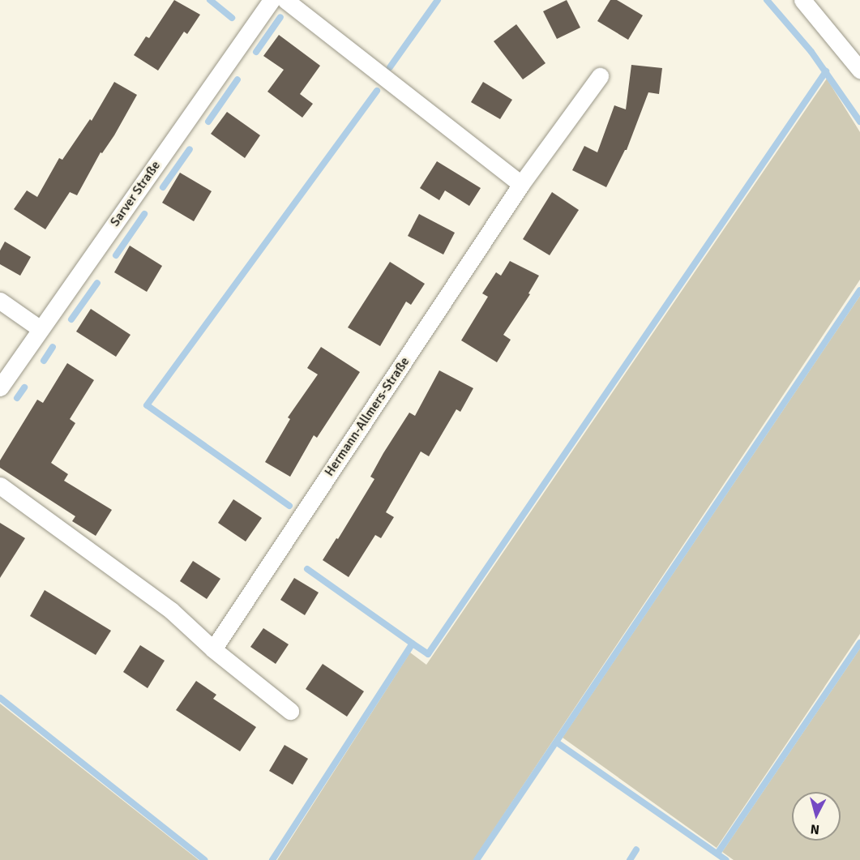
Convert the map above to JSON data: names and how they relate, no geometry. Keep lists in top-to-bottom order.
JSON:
{
  "streets": {
    "street": ["Sarver Straße", "Hermann-Allmers-Straße"]
  },
  "north": "bottom"
}
